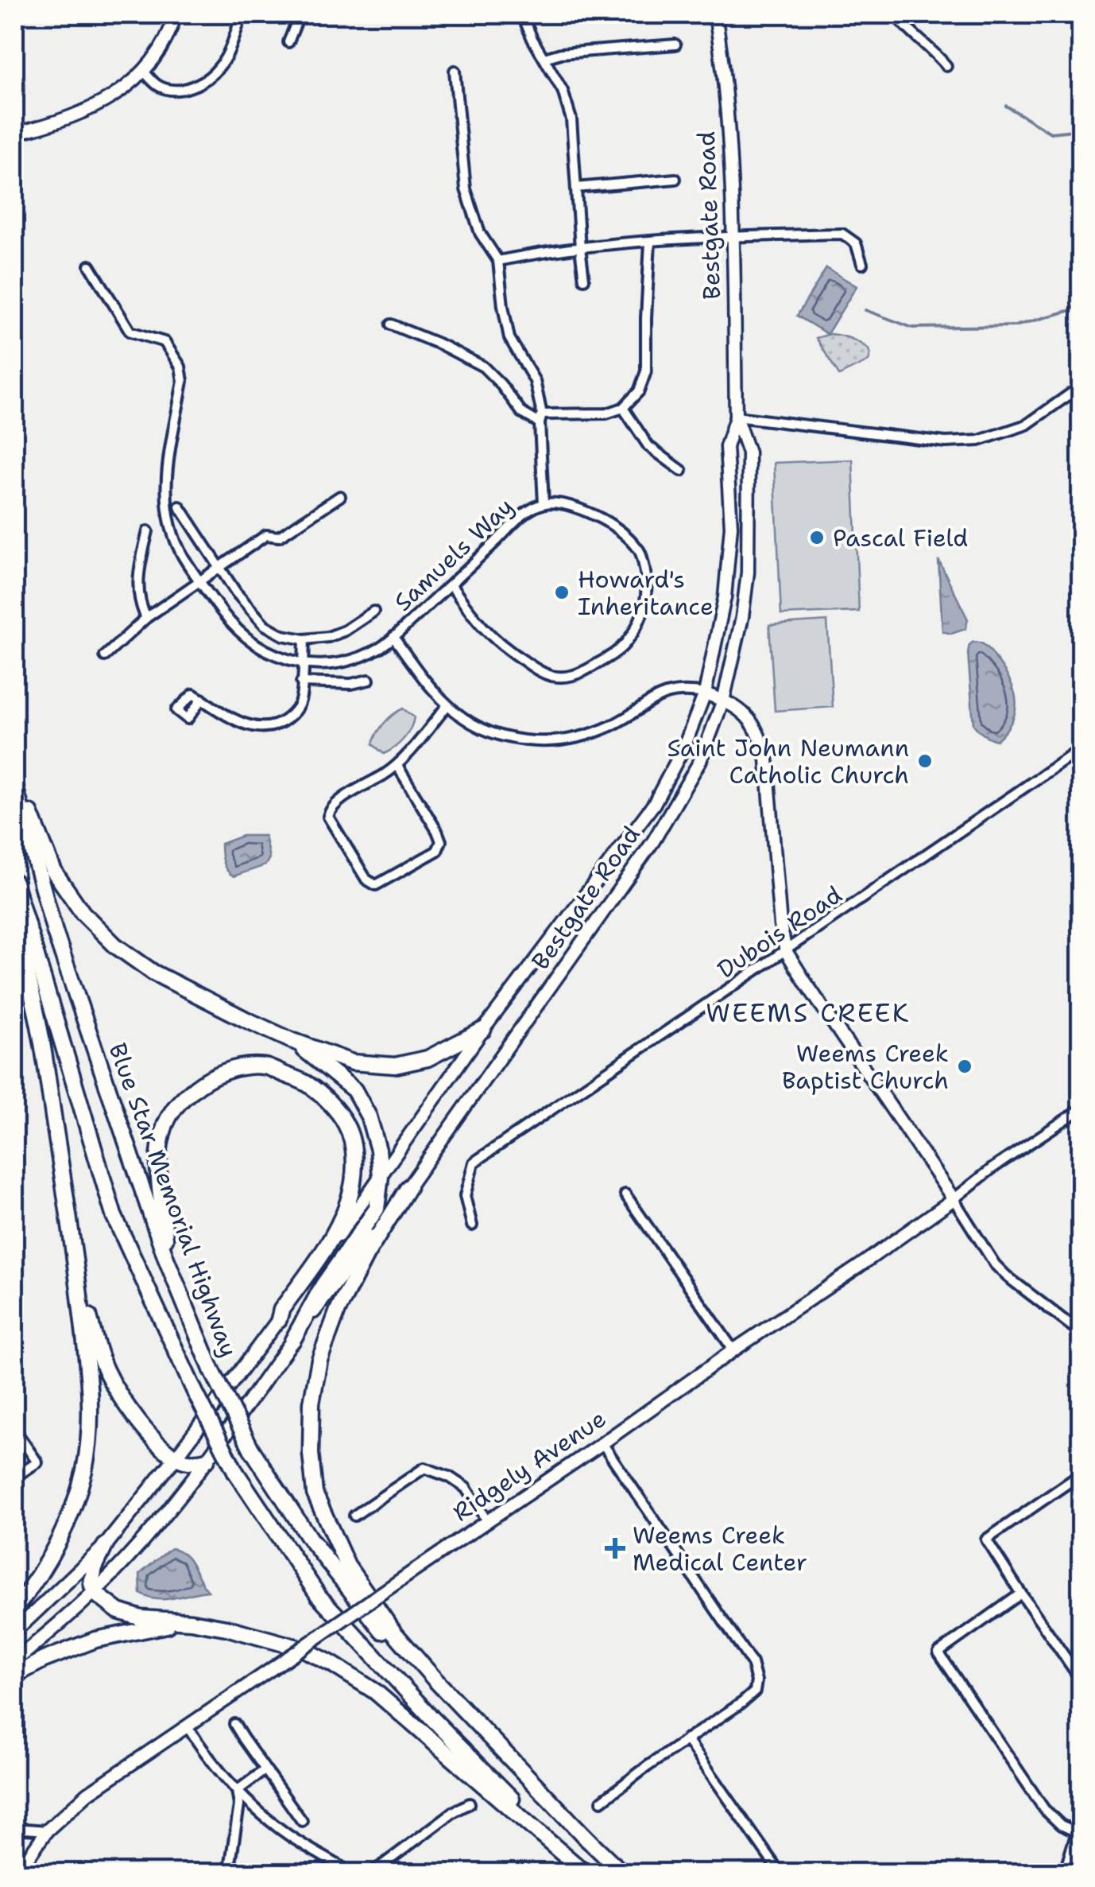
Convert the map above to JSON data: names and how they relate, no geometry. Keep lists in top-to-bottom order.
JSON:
{
  "streets": {
    "highway": ["Blue Star Memorial Highway"],
    "main road": ["Bestgate Road", "Ridgely Avenue"],
    "street": ["Samuels Way", "Dubois Road"]
  },
  "districts": ["WEEMS CREEK"],
  "places": {
    "other": [
      "Pascal Field",
      "Howard's Inheritance",
      "Saint John Neumann Catholic Church",
      "Weems Creek Baptist Church"
    ],
    "health": ["Weems Creek Medical Center"]
  }
}
